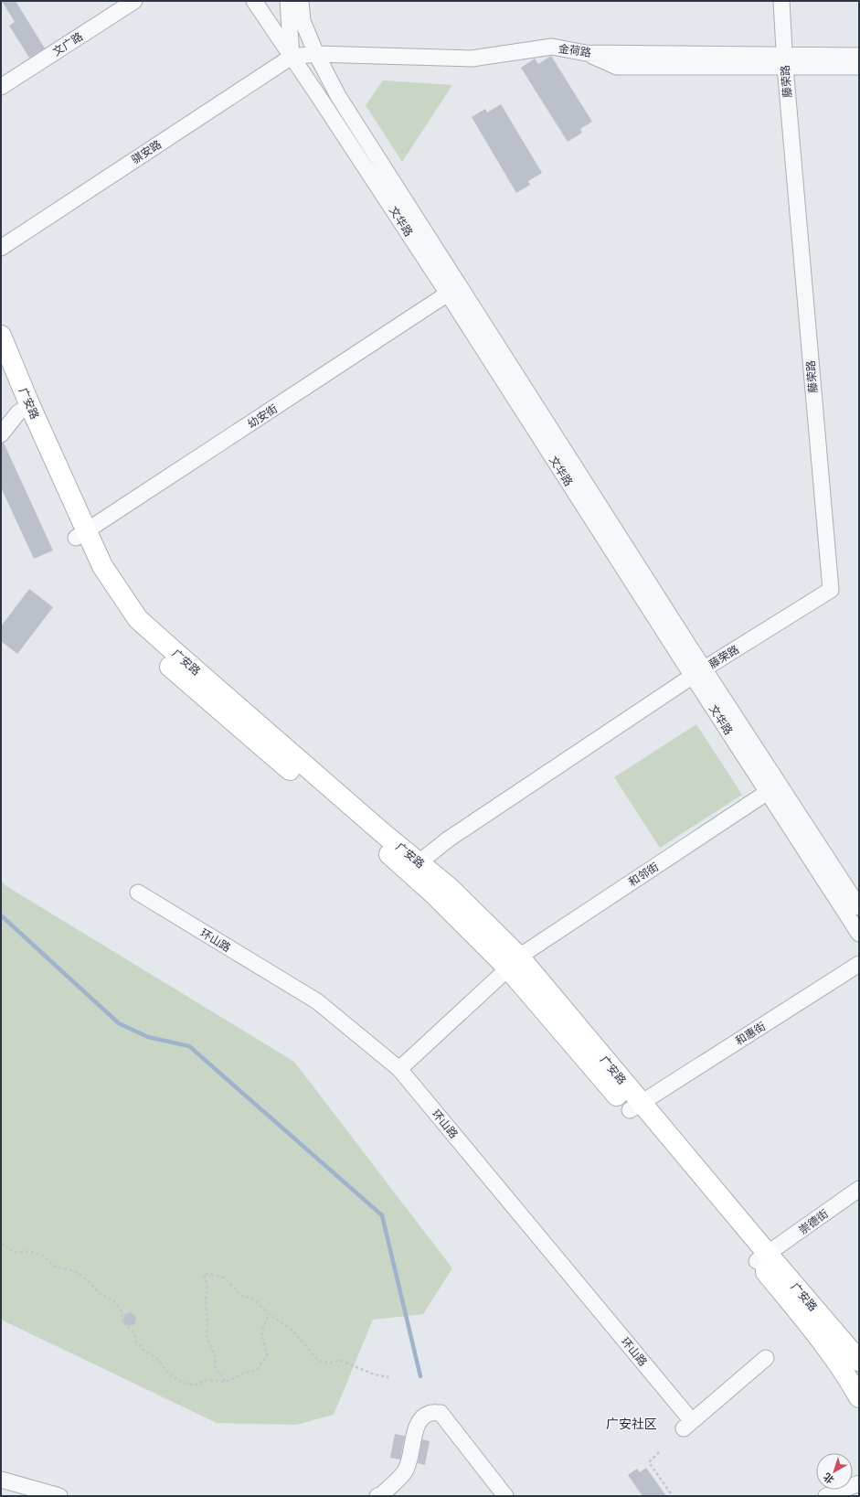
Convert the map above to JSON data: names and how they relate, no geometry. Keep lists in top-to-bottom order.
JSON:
{
  "streets": {
    "street": [
      "文广路",
      "金荷路",
      "藤荣路",
      "骐安路",
      "文华路",
      "广安路",
      "幼安街",
      "和邻街",
      "环山路",
      "和惠街",
      "崇德街"
    ]
  },
  "crossings": [
    ["金荷路", "藤荣路"],
    ["金荷路", "骐安路"],
    ["金荷路", "文华路"],
    ["藤荣路", "文华路"],
    ["骐安路", "文华路"],
    ["文华路", "幼安街"],
    ["文华路", "和邻街"],
    ["广安路", "幼安街"],
    ["广安路", "和邻街"],
    ["广安路", "和惠街"],
    ["广安路", "崇德街"],
    ["和邻街", "环山路"]
  ],
  "districts": ["广安社区"],
  "north": "bottom left"
}
